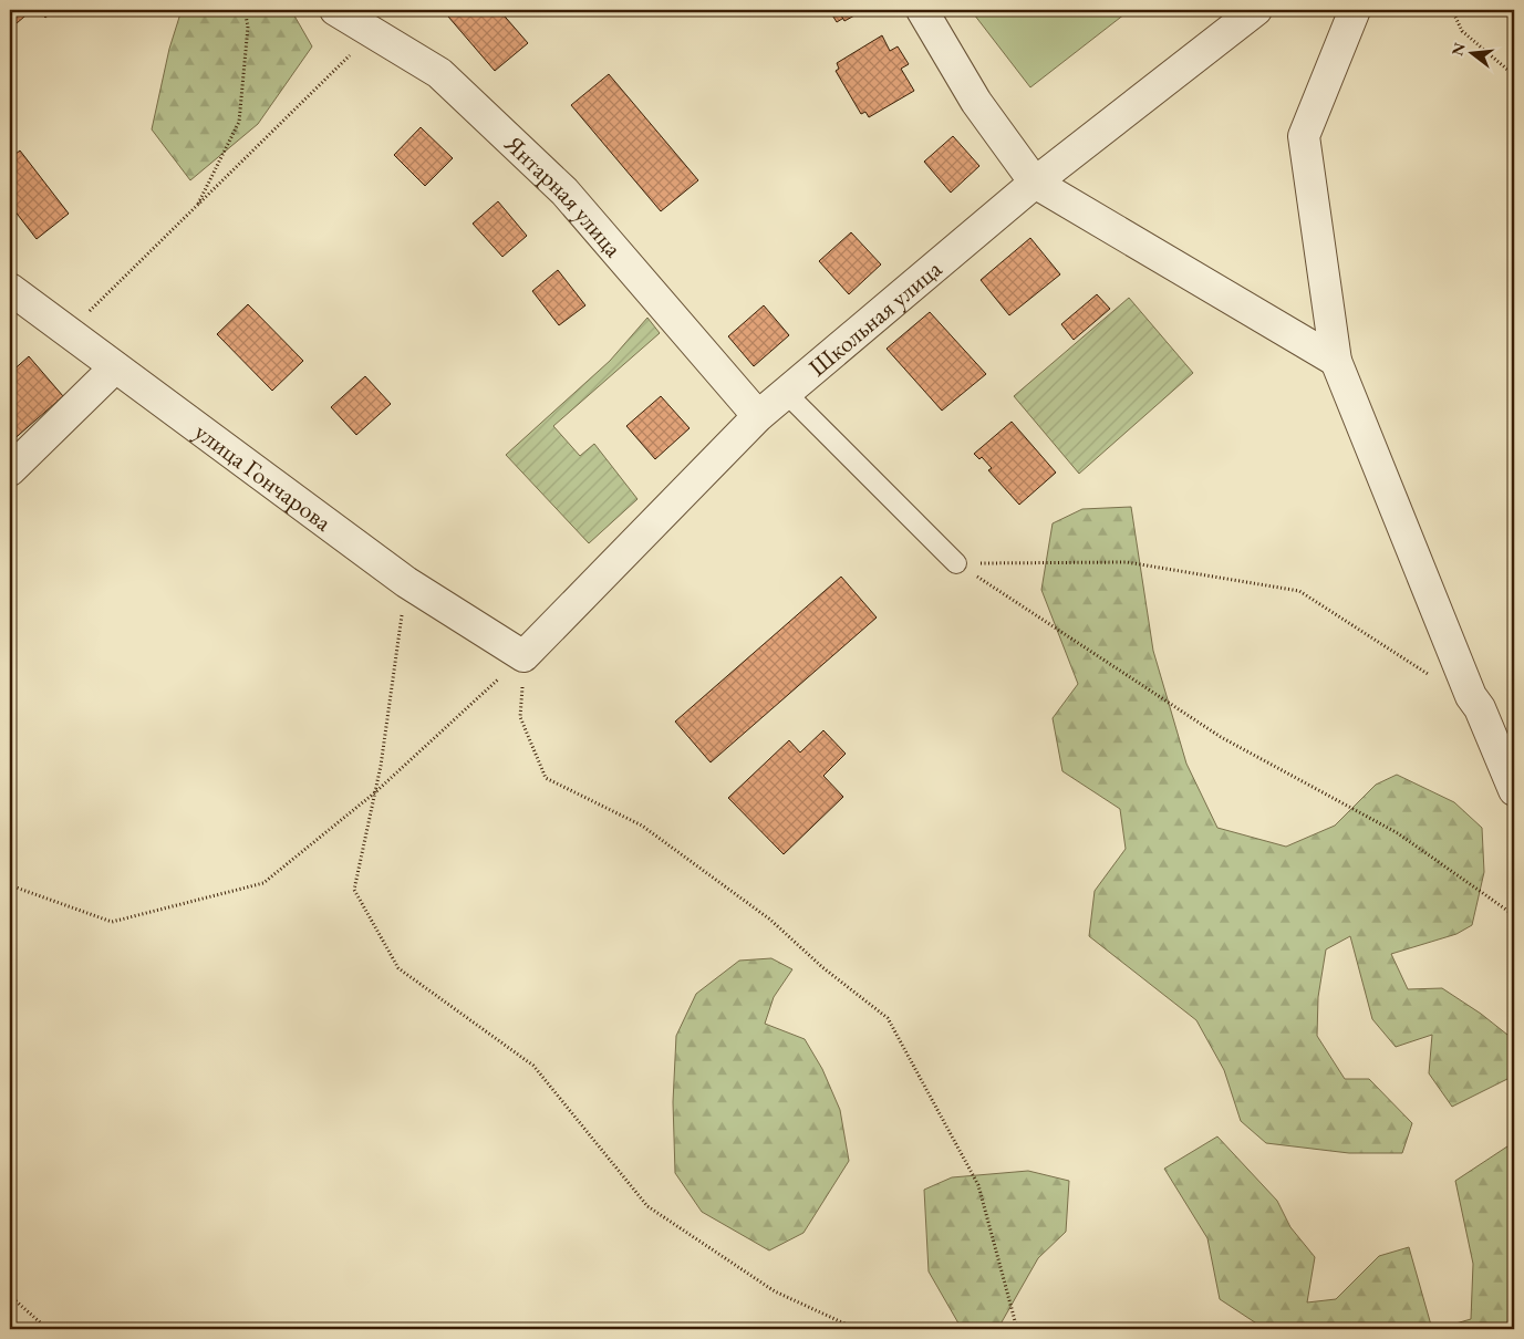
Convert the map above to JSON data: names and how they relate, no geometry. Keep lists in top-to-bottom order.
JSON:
{
  "streets": {
    "street": ["Янтарная улица", "Школьная улица", "улица Гончарова"]
  },
  "crossings": [
    ["Янтарная улица", "Школьная улица"],
    ["Школьная улица", "улица Гончарова"]
  ],
  "north": "left"
}
